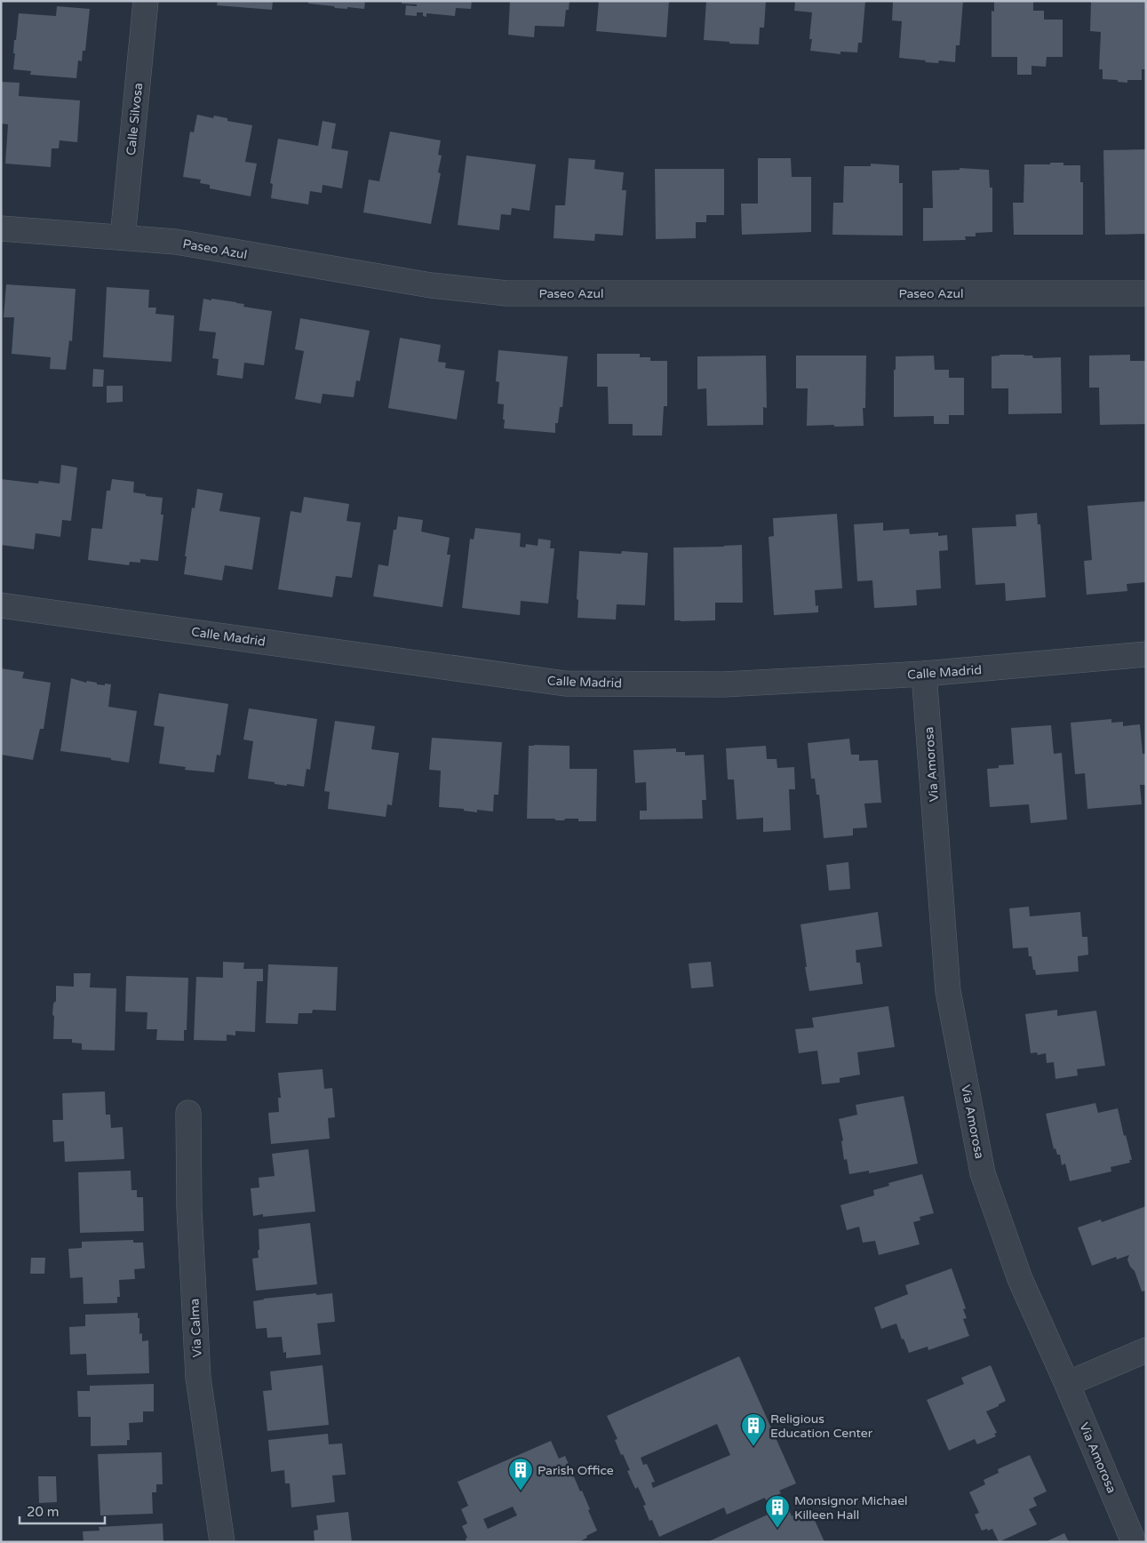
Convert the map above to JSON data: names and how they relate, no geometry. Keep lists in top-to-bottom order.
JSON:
{
  "streets": {
    "street": [
      "Calle Silvosa",
      "Paseo Azul",
      "Calle Madrid",
      "Via Amorosa",
      "Via Calma"
    ]
  },
  "crossings": [
    ["Calle Silvosa", "Paseo Azul"],
    ["Calle Madrid", "Via Amorosa"]
  ],
  "places": {
    "building": ["Religious Education Center", "Parish Office", "Monsignor Michael Killeen Hall"]
  },
  "scale_bar": "20 m"
}
